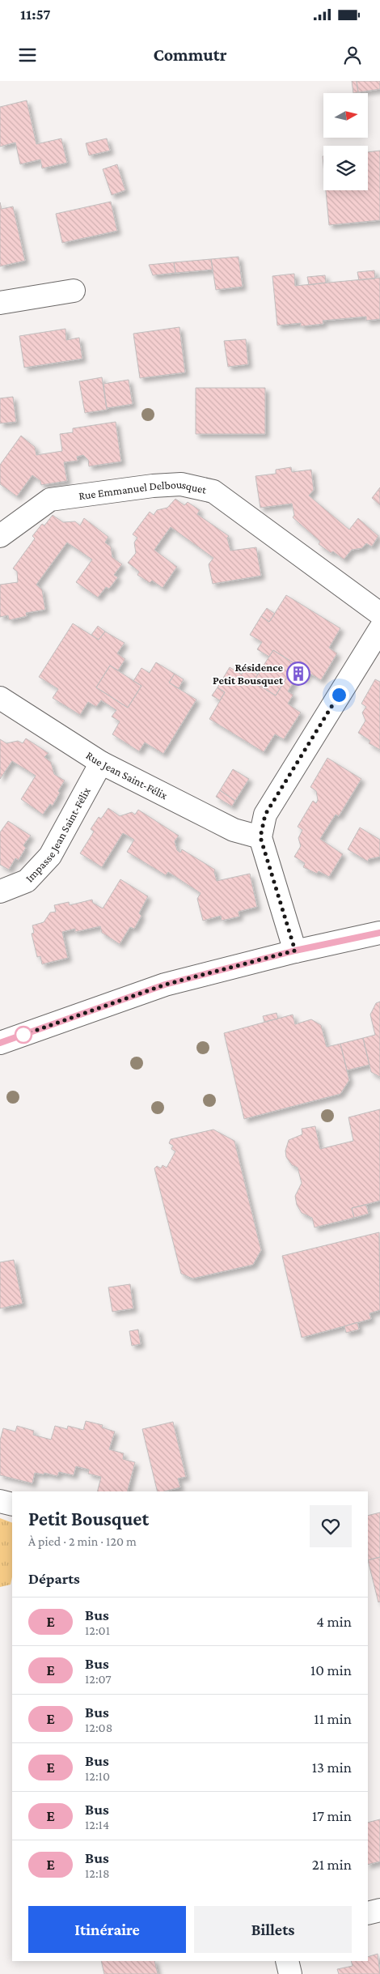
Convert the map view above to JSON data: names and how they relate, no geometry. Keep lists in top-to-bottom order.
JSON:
{
  "streets": {
    "street": ["Rue Emmanuel Delbousquet", "Rue Jean Saint-Félix", "Impasse Jean Saint-Félix"]
  },
  "crossings": [
    ["Rue Jean Saint-Félix", "Impasse Jean Saint-Félix"]
  ],
  "places": {
    "building": ["Résidence Petit Bousquet"]
  },
  "lines": ["bus line E"],
  "north": "right",
  "page": {
    "status": "11:57",
    "header": "Commutr",
    "heading": [
      ["Petit Bousquet", "À pied · 2 min · 120 m"],
      "Départs"
    ],
    "list": [
      {
        "mark": "E",
        "name": "Bus",
        "note": "12:01",
        "value": "4 min"
      },
      {
        "mark": "E",
        "name": "Bus",
        "note": "12:07",
        "value": "10 min"
      },
      {
        "mark": "E",
        "name": "Bus",
        "note": "12:08",
        "value": "11 min"
      },
      {
        "mark": "E",
        "name": "Bus",
        "note": "12:10",
        "value": "13 min"
      },
      {
        "mark": "E",
        "name": "Bus",
        "note": "12:14",
        "value": "17 min"
      },
      {
        "mark": "E",
        "name": "Bus",
        "note": "12:18",
        "value": "21 min"
      }
    ],
    "buttons": ["Itinéraire", "Billets"]
  }
}
